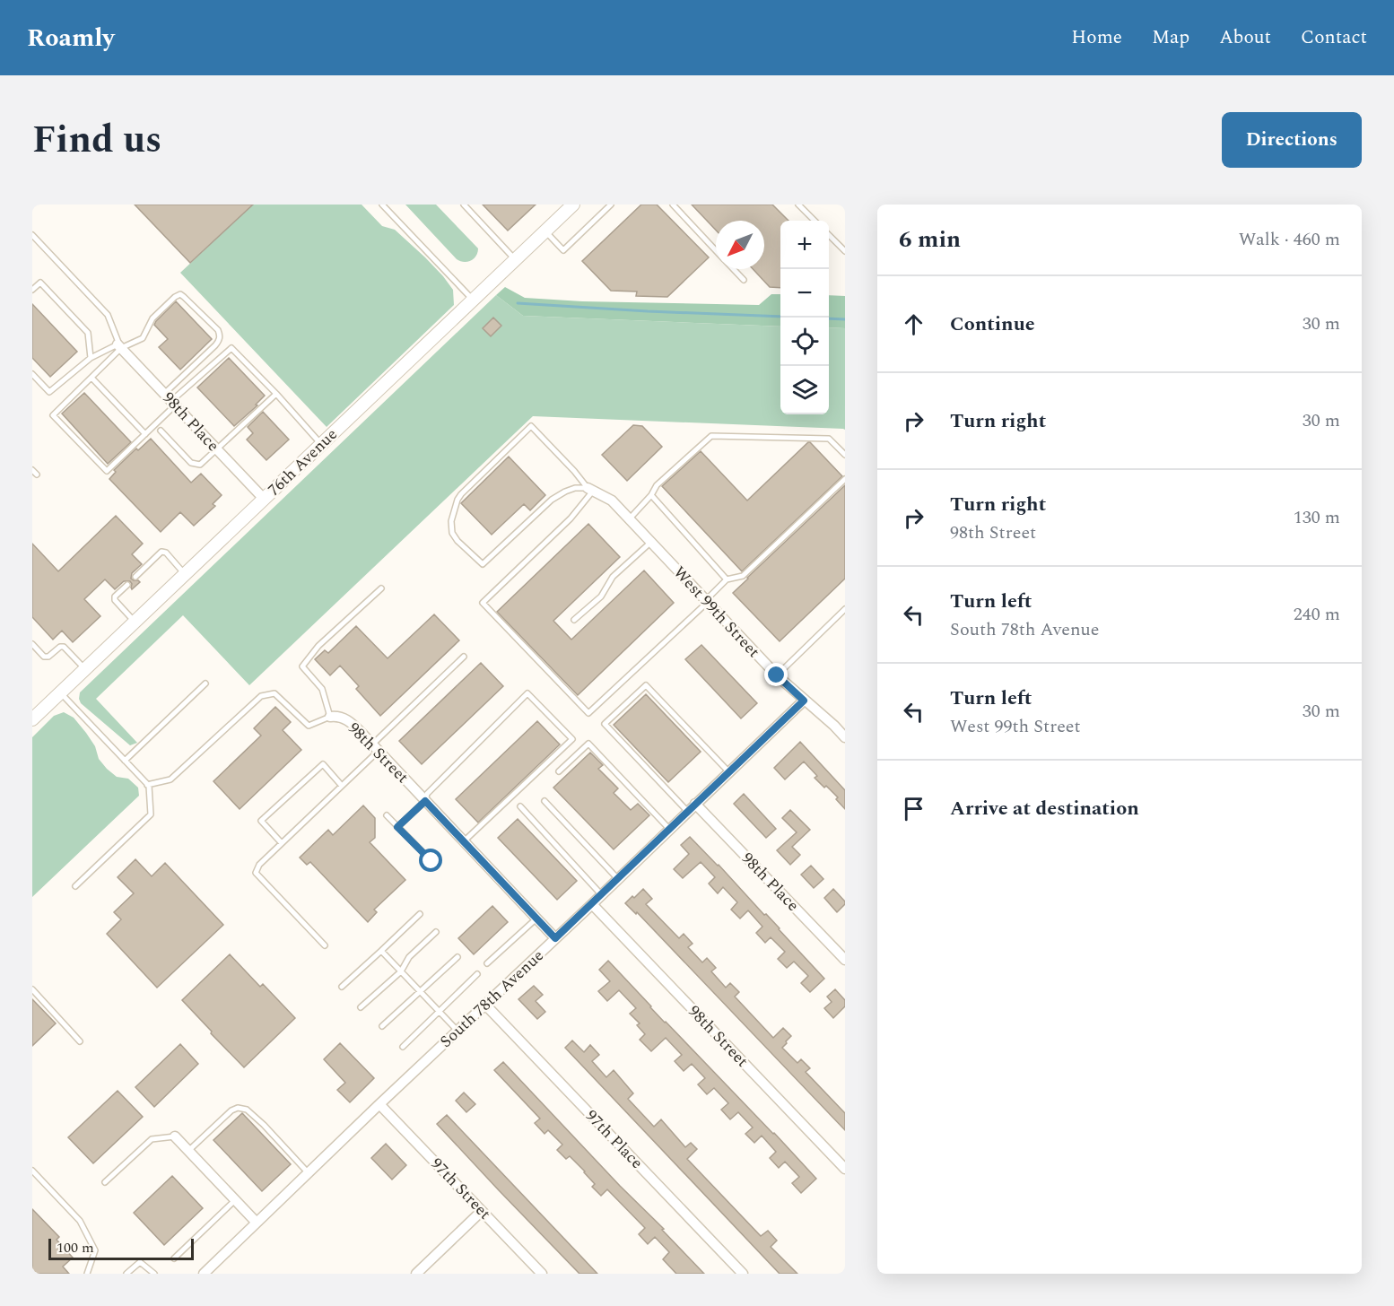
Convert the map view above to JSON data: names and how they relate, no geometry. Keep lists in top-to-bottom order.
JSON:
{
  "streets": {
    "street": [
      "98th Place",
      "76th Avenue",
      "West 99th Street",
      "98th Street",
      "South 78th Avenue",
      "97th Place",
      "97th Street"
    ]
  },
  "crossings": [
    ["98th Place", "76th Avenue"],
    ["98th Place", "South 78th Avenue"],
    ["West 99th Street", "South 78th Avenue"],
    ["98th Street", "South 78th Avenue"],
    ["South 78th Avenue", "97th Place"],
    ["South 78th Avenue", "97th Street"]
  ],
  "scale_bar": "100 m",
  "north": "bottom left",
  "page": {
    "header": "Roamly",
    "nav": [
      "Home",
      "Map",
      "About",
      "Contact"
    ],
    "title": "Find us",
    "buttons": "Directions",
    "heading": ["6 min", "Walk · 460 m"],
    "map_buttons": ["+", "−"],
    "list": [
      ["Continue", "30 m"],
      ["Turn right", "30 m"],
      ["Turn right", "98th Street", "130 m"],
      ["Turn left", "South 78th Avenue", "240 m"],
      ["Turn left", "West 99th Street", "30 m"],
      "Arrive at destination"
    ],
    "scale": "100 m"
  }
}
